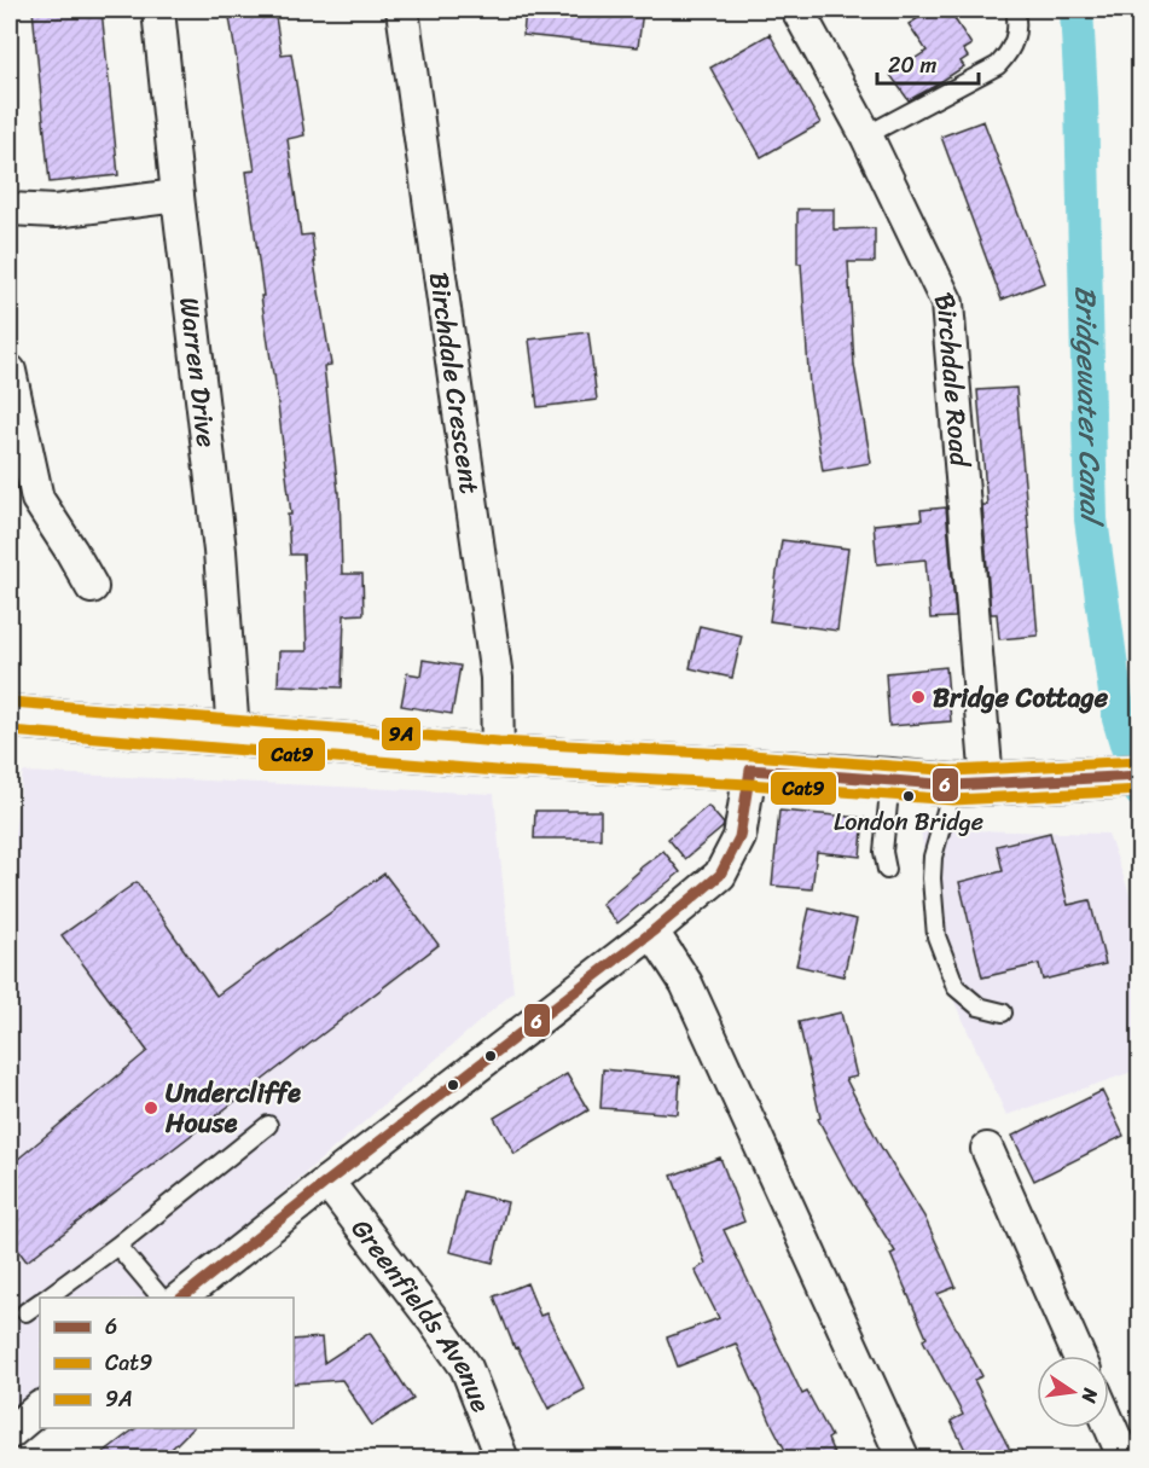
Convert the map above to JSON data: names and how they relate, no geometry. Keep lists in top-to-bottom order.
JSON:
{
  "streets": {
    "street": [
      "Warren Drive",
      "Birchdale Road",
      "Birchdale Crescent",
      "Greenfields Avenue"
    ]
  },
  "water": ["Bridgewater Canal"],
  "places": ["Bridge Cottage", "London Bridge", "Undercliffe House"],
  "lines": ["transit line 9A", "transit line Cat9", "transit line 6"],
  "legend": ["6", "Cat9", "9A"],
  "scale_bar": "20 m",
  "north": "right"
}
